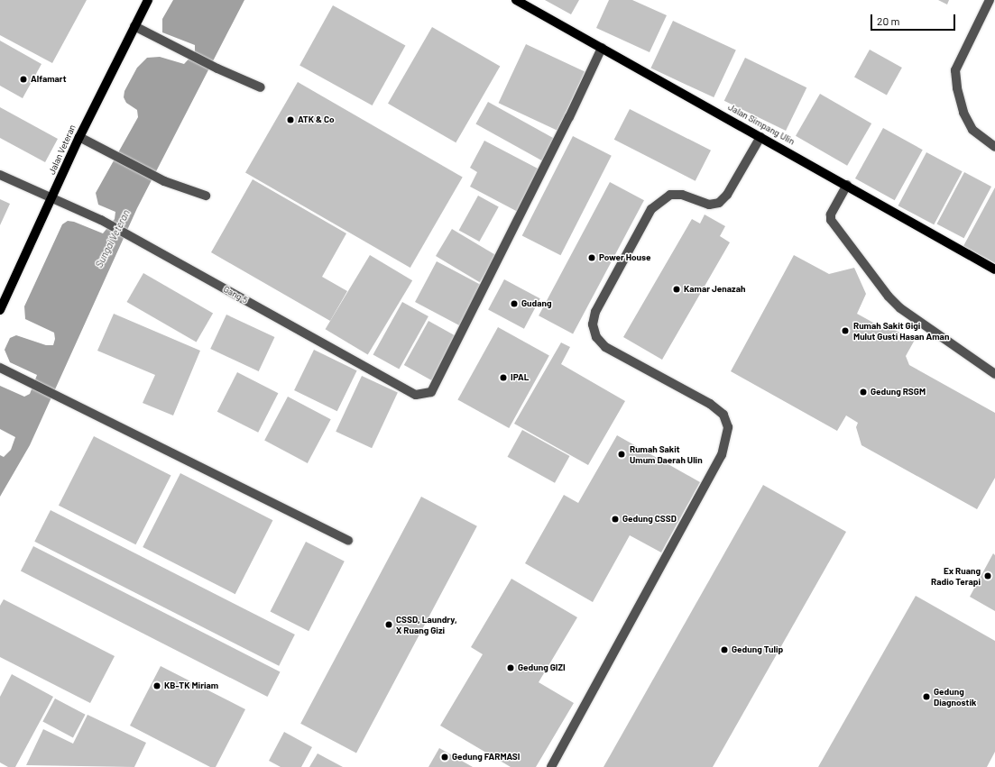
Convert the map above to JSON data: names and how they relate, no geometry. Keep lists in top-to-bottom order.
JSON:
{
  "streets": {
    "main road": ["Jalan Simpang Ulin", "Jalan Veteran"],
    "street": ["Gang 5"]
  },
  "crossings": [
    ["Jalan Simpang Ulin", "Gang 5"],
    ["Jalan Veteran", "Gang 5"]
  ],
  "water": ["Sungai Veteran"],
  "places": [
    "Alfamart",
    "ATK & Co",
    "Power House",
    "Kamar Jenazah",
    "Gudang",
    "Rumah Sakit Gigi Mulut Gusti Hasan Aman",
    "IPAL",
    "Gedung RSGM",
    "Rumah Sakit Umum Daerah Ulin",
    "Gedung CSSD",
    "Ex Ruang Radio Terapi",
    "CSSD, Laundry, X Ruang Gizi",
    "Gedung Tulip",
    "Gedung GIZI",
    "KB-TK Miriam",
    "Gedung Diagnostik",
    "Gedung FARMASI"
  ],
  "scale_bar": "20 m"
}
